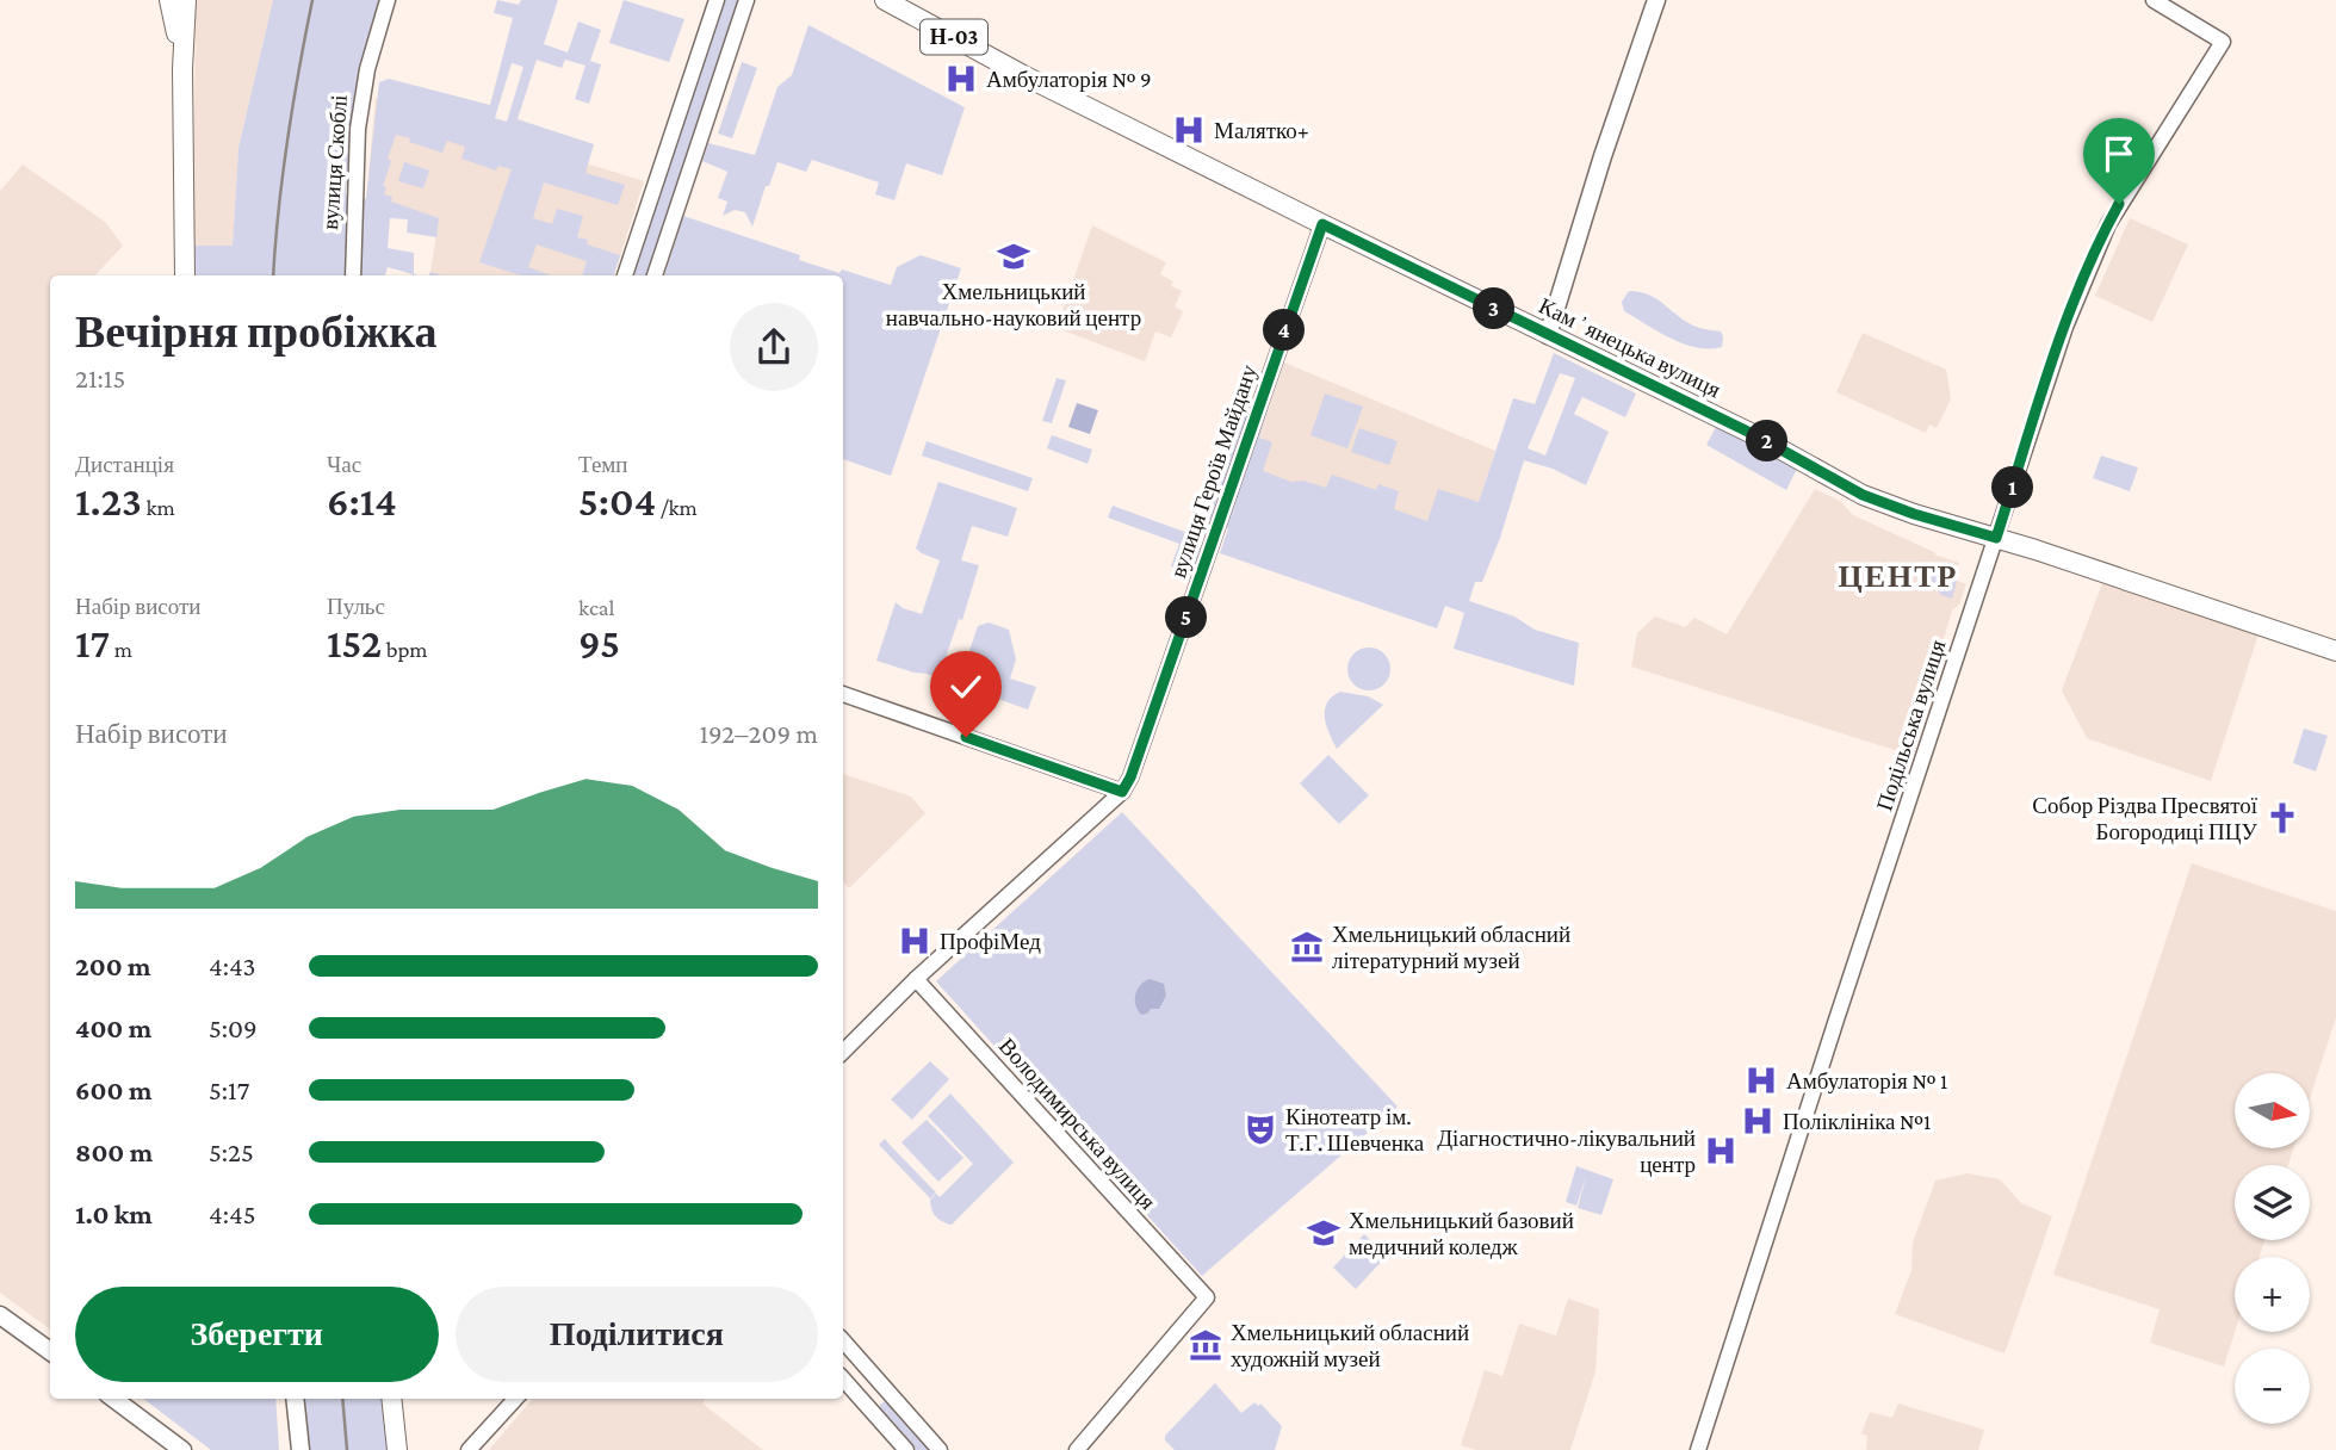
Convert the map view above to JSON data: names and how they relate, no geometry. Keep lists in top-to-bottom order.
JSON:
{
  "streets": {
    "main road": ["Н-03", "Камʼянецька вулиця"],
    "street": [
      "вулиця Скоблі",
      "вулиця Героїв Майдану",
      "Подільська вулиця",
      "Володимирська вулиця"
    ]
  },
  "crossings": [
    ["Камʼянецька вулиця", "вулиця Героїв Майдану"],
    ["Камʼянецька вулиця", "Подільська вулиця"],
    ["вулиця Героїв Майдану", "Володимирська вулиця"]
  ],
  "districts": ["ЦЕНТР"],
  "places": {
    "hospital": [
      "Амбулаторія № 9",
      "Малятко+",
      "ПрофіМед",
      "Амбулаторія № 1",
      "Поліклініка №1",
      "Діагностично-лікувальний центр"
    ],
    "school or university": ["Хмельницький навчально-науковий центр", "Хмельницький базовий медичний коледж"],
    "church": ["Собор Різдва Пресвятої Богородиці ПЦУ"],
    "museum": ["Хмельницький обласний літературний музей", "Хмельницький обласний художній музей"],
    "theatre": ["Кінотеатр ім. Т.Г. Шевченка"]
  },
  "north": "right",
  "page": {
    "heading": ["Вечірня пробіжка", "21:15"],
    "pins": [
      "3",
      "4",
      "2",
      "1",
      "5"
    ],
    "stats": [
      ["Дистанція", "1.23 km"],
      ["Час", "6:14"],
      ["Темп", "5:04 /km"],
      ["Набір висоти", "17 m"],
      ["Пульс", "152 bpm"],
      ["kcal", "95"]
    ],
    "chart": ["Набір висоти", "192–209 m"],
    "list": [
      {
        "name": "200 m",
        "note": "4:43"
      },
      {
        "name": "400 m",
        "note": "5:09"
      },
      {
        "name": "600 m",
        "note": "5:17"
      },
      {
        "name": "800 m",
        "note": "5:25"
      },
      {
        "name": "1.0 km",
        "note": "4:45"
      }
    ],
    "map_buttons": ["+", "−"],
    "buttons": ["Зберегти", "Поділитися"]
  }
}
